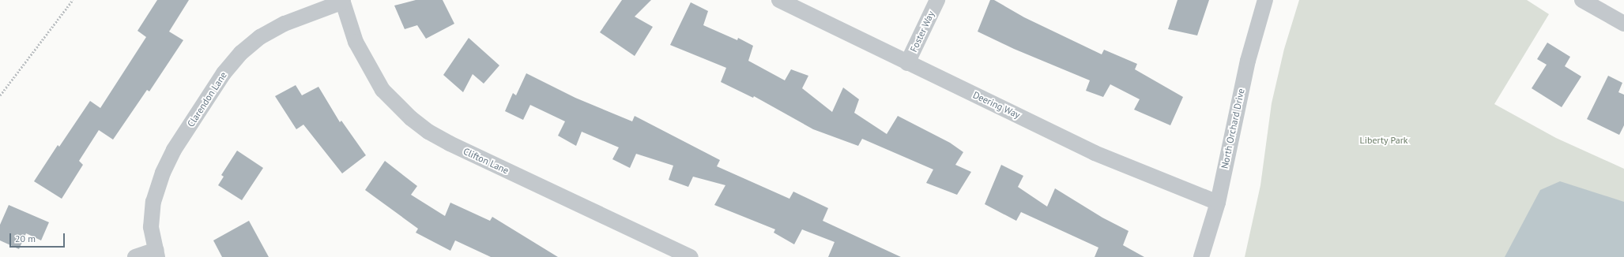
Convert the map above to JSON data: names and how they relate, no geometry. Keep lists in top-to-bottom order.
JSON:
{
  "streets": {
    "street": [
      "Foster Way",
      "Clarendon Lane",
      "Deering Way",
      "North Orchard Drive",
      "Clifton Lane"
    ]
  },
  "crossings": [
    ["Foster Way", "Deering Way"],
    ["Clarendon Lane", "Clifton Lane"],
    ["Deering Way", "North Orchard Drive"]
  ],
  "parks": ["Liberty Park"],
  "scale_bar": "20 m"
}
